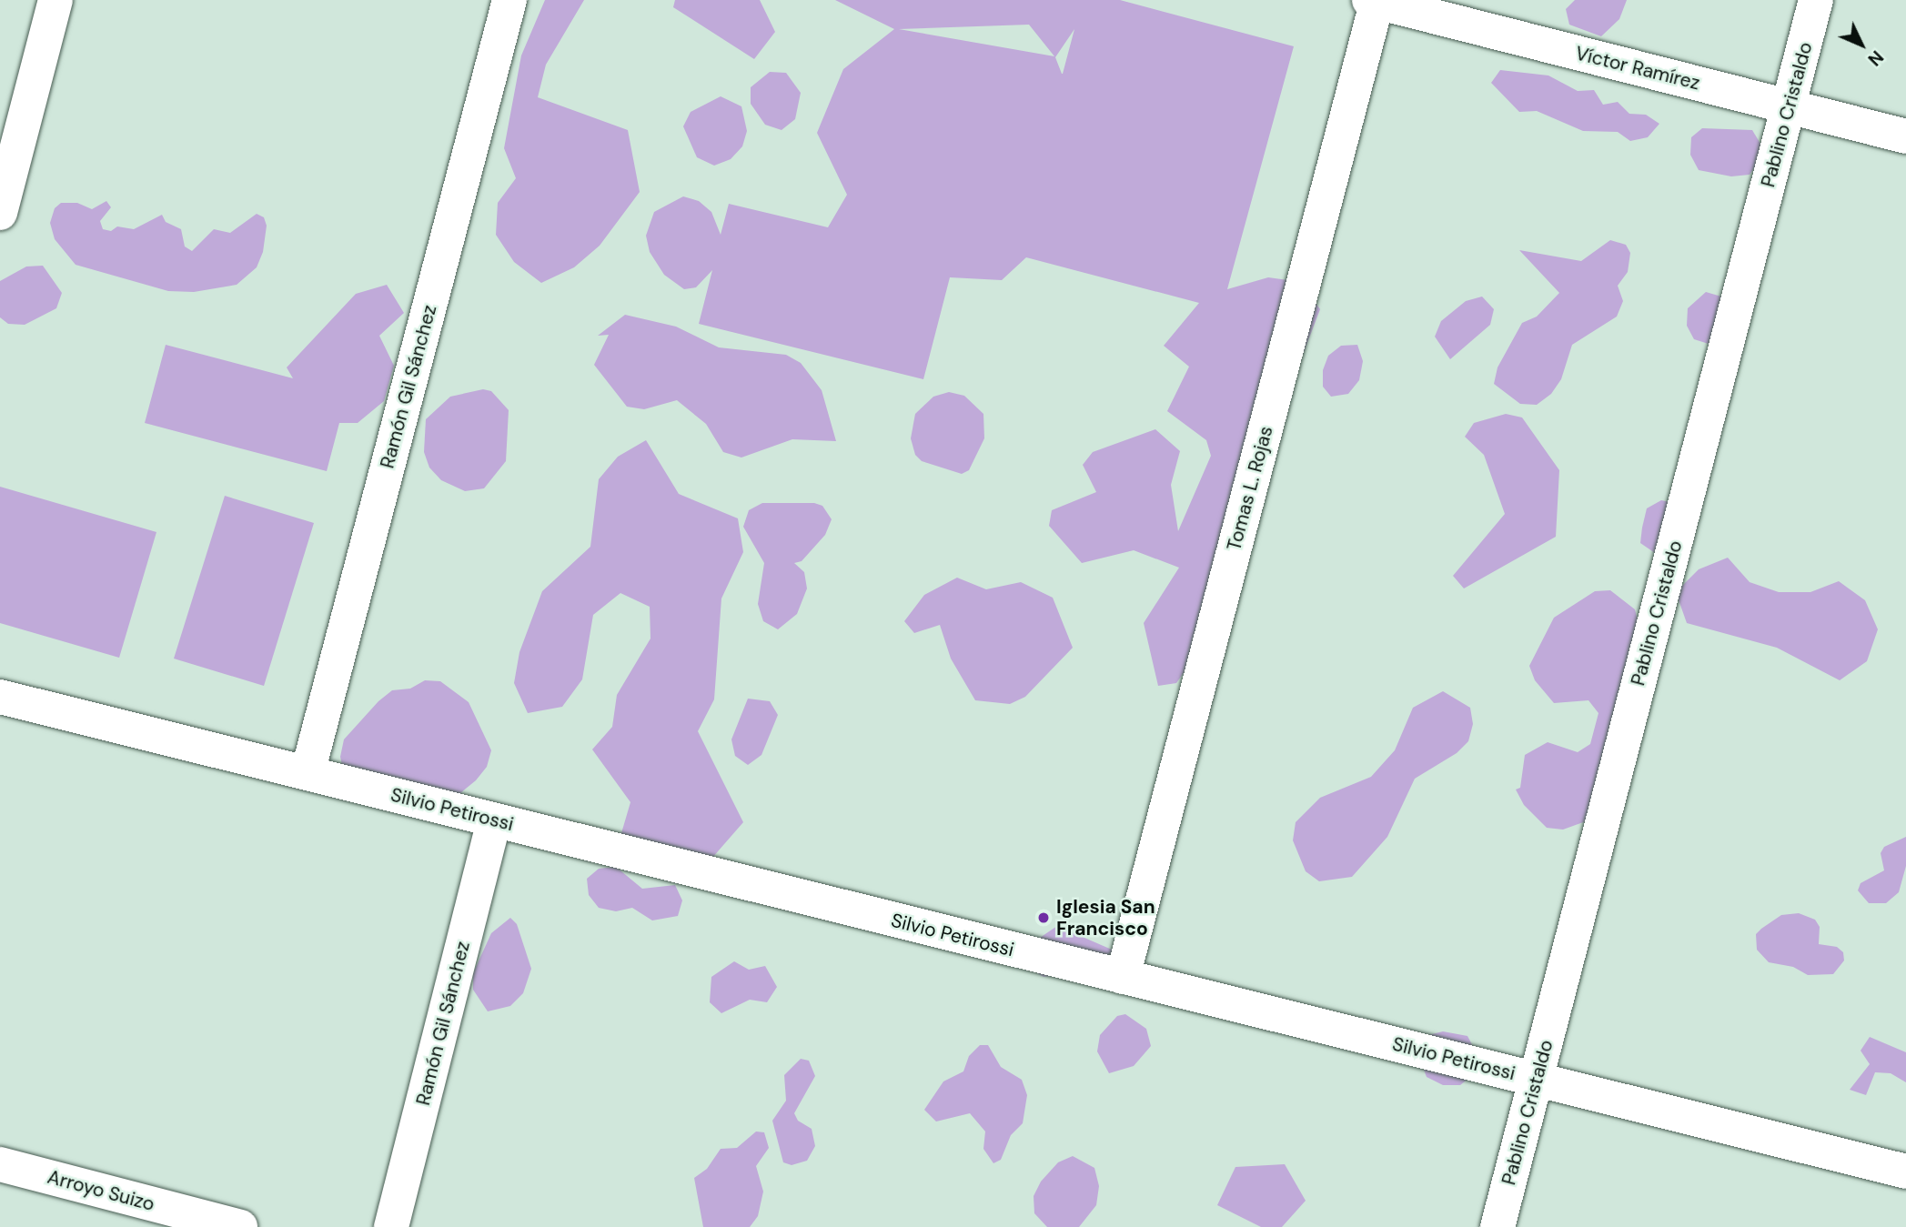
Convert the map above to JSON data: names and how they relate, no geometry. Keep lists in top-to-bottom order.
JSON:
{
  "streets": {
    "street": [
      "Víctor Ramírez",
      "Pablino Cristaldo",
      "Ramón Gil Sánchez",
      "Tomas L. Rojas",
      "Silvio Petirossi",
      "Arroyo Suizo"
    ]
  },
  "crossings": [
    ["Víctor Ramírez", "Pablino Cristaldo"],
    ["Víctor Ramírez", "Tomas L. Rojas"],
    ["Pablino Cristaldo", "Silvio Petirossi"],
    ["Ramón Gil Sánchez", "Silvio Petirossi"],
    ["Tomas L. Rojas", "Silvio Petirossi"]
  ],
  "places": ["Iglesia San Francisco"],
  "north": "bottom right"
}
